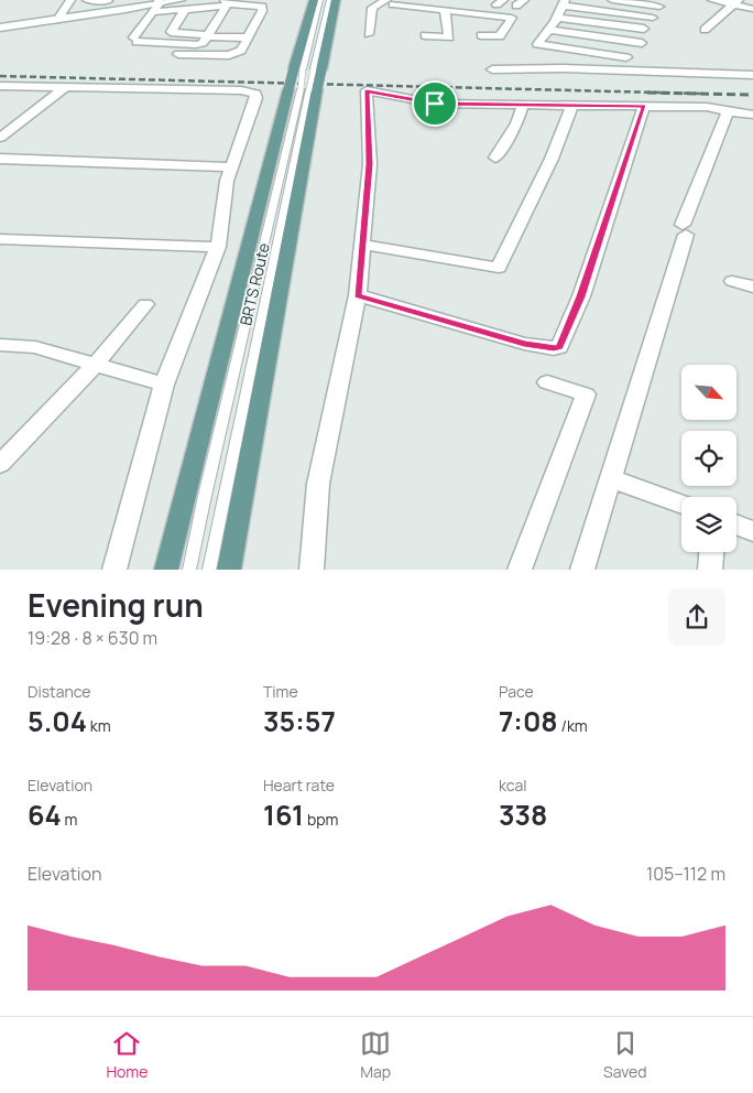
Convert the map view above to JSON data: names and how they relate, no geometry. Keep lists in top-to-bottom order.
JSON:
{
  "streets": {
    "lane": ["BRTS Route"]
  },
  "north": "bottom right",
  "page": {
    "heading": ["Evening run", "19:28 · 8 × 630 m"],
    "stats": [
      ["Distance", "5.04 km"],
      ["Time", "35:57"],
      ["Pace", "7:08 /km"],
      ["Elevation", "64 m"],
      ["Heart rate", "161 bpm"],
      ["kcal", "338"]
    ],
    "chart": ["Elevation", "105–112 m"],
    "tabs": ["Home", "Map", "Saved"]
  }
}
